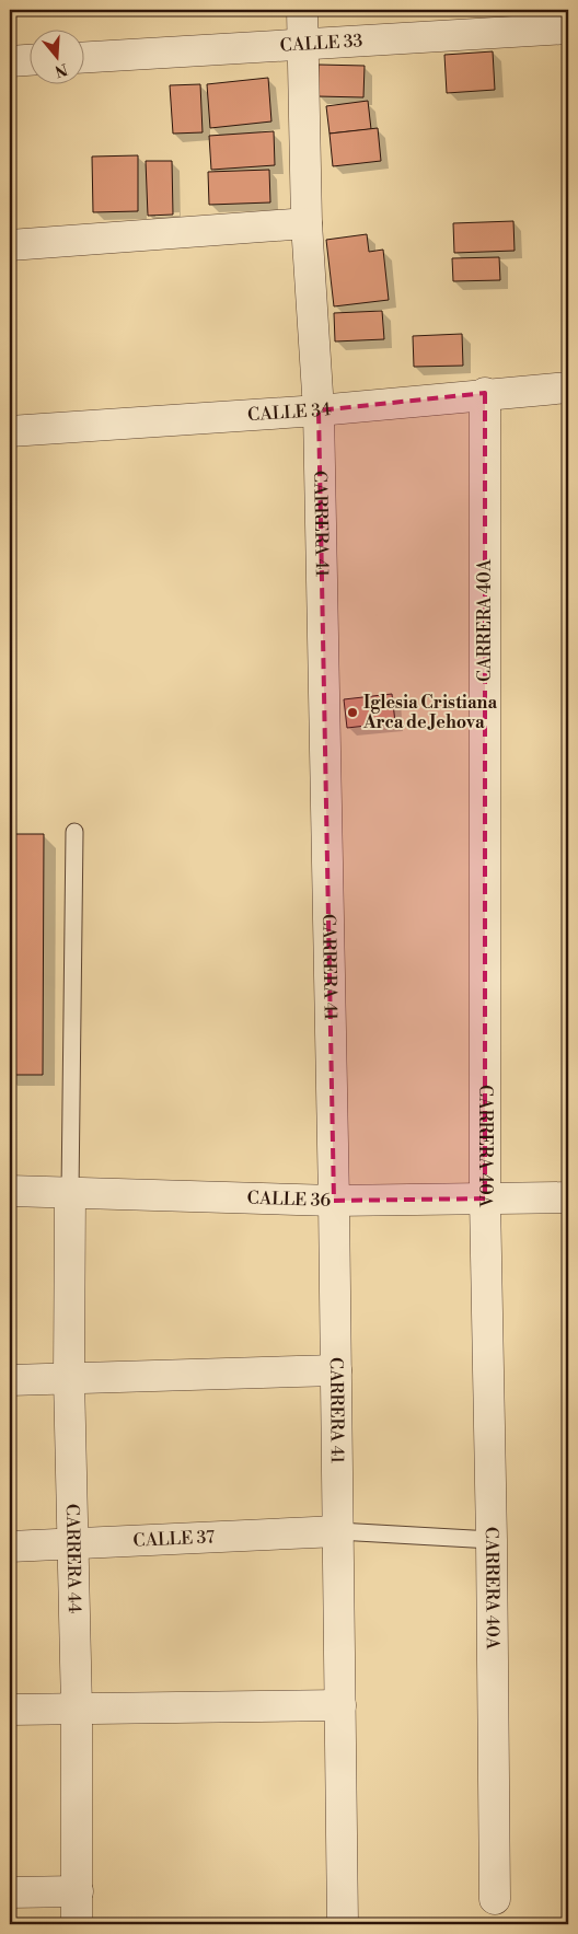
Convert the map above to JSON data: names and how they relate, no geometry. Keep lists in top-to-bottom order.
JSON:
{
  "streets": {
    "street": [
      "CALLE 33",
      "CALLE 34",
      "CARRERA 41",
      "CARRERA 40A",
      "CALLE 36",
      "CALLE 37",
      "CARRERA 44"
    ]
  },
  "crossings": [
    ["CALLE 33", "CARRERA 41"],
    ["CALLE 34", "CARRERA 41"],
    ["CALLE 34", "CARRERA 40A"],
    ["CARRERA 41", "CALLE 36"],
    ["CARRERA 41", "CALLE 37"],
    ["CARRERA 40A", "CALLE 36"],
    ["CALLE 36", "CARRERA 44"],
    ["CALLE 37", "CARRERA 44"]
  ],
  "places": ["Iglesia Cristiana Arca de Jehova"],
  "north": "bottom"
}
